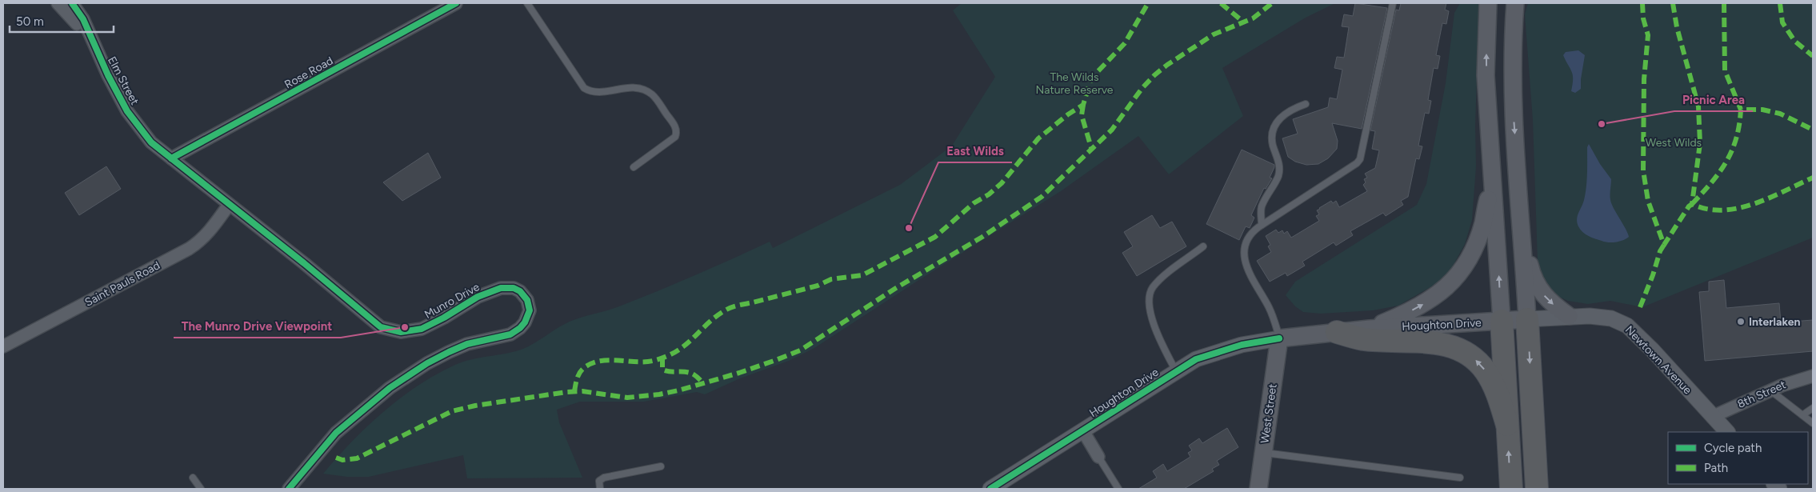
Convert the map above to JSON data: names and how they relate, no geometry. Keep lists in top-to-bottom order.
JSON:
{
  "streets": {
    "main road": ["Houghton Drive", "West Street"],
    "street": [
      "Rose Road",
      "Elm Street",
      "Saint Pauls Road",
      "Munro Drive",
      "Newtown Avenue",
      "8th Street"
    ]
  },
  "crossings": [
    ["Rose Road", "Elm Street"],
    ["Rose Road", "Munro Drive"],
    ["Elm Street", "Munro Drive"],
    ["Saint Pauls Road", "Munro Drive"],
    ["Houghton Drive", "Newtown Avenue"],
    ["Houghton Drive", "West Street"],
    ["Newtown Avenue", "8th Street"]
  ],
  "parks": ["The Wilds Nature Reserve", "West Wilds"],
  "places": [
    "Picnic Area",
    "East Wilds",
    "Interlaken",
    "The Munro Drive Viewpoint"
  ],
  "legend": ["Cycle path", "Path"],
  "scale_bar": "50 m"
}
